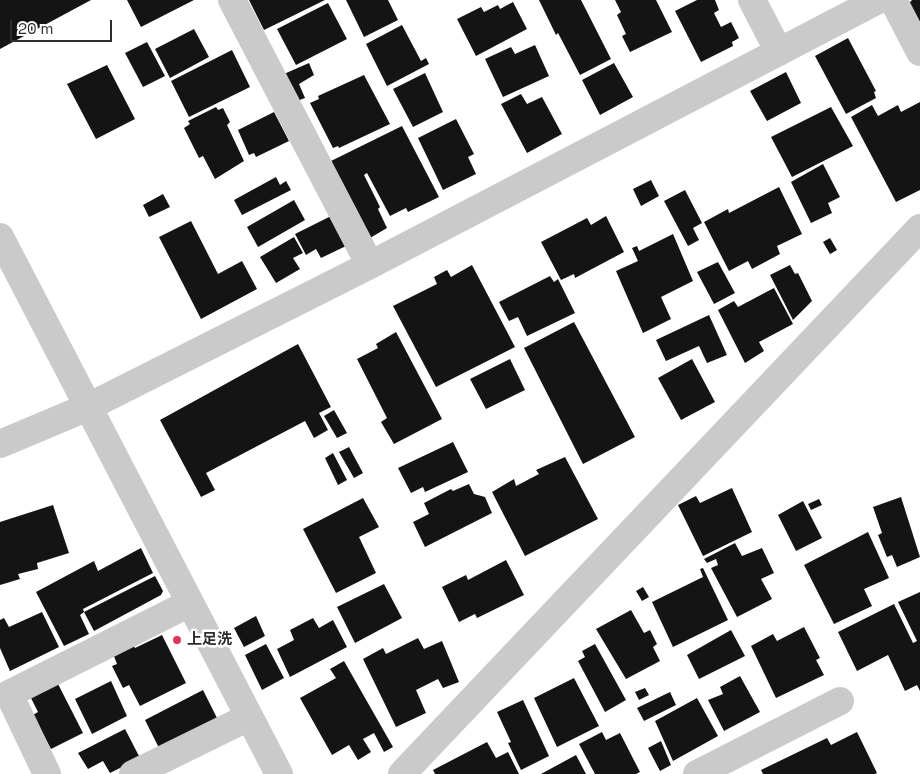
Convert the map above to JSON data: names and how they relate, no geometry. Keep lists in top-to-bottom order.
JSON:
{
  "places": ["上足洗"],
  "scale_bar": "20 m"
}
